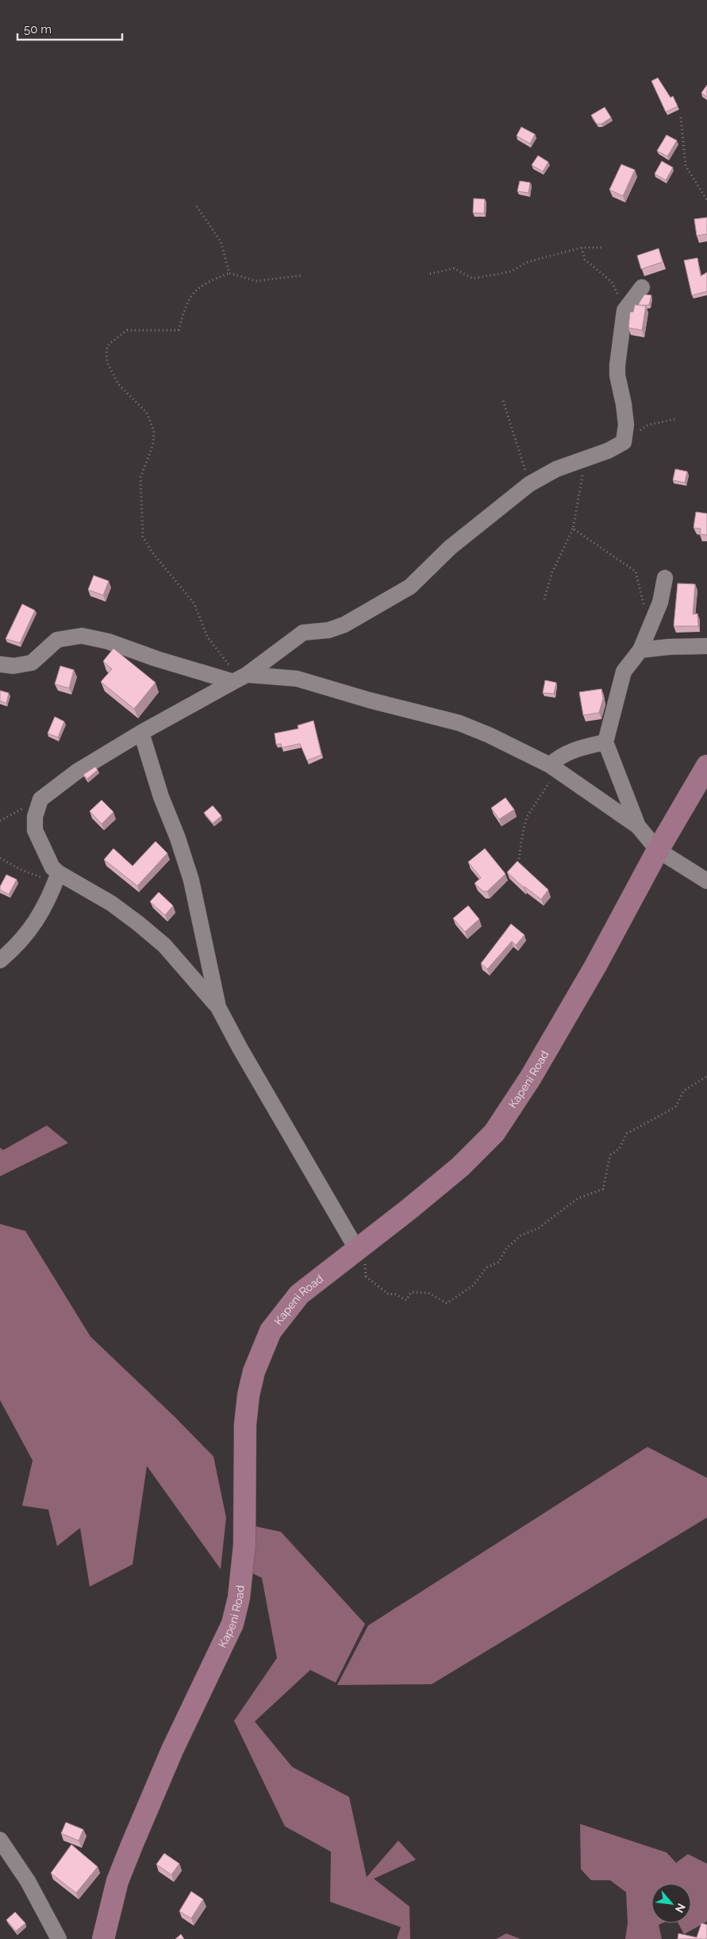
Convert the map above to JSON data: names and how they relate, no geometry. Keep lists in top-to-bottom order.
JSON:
{
  "streets": {
    "main road": ["Kapeni Road"]
  },
  "scale_bar": "50 m",
  "north": "bottom right"
}
